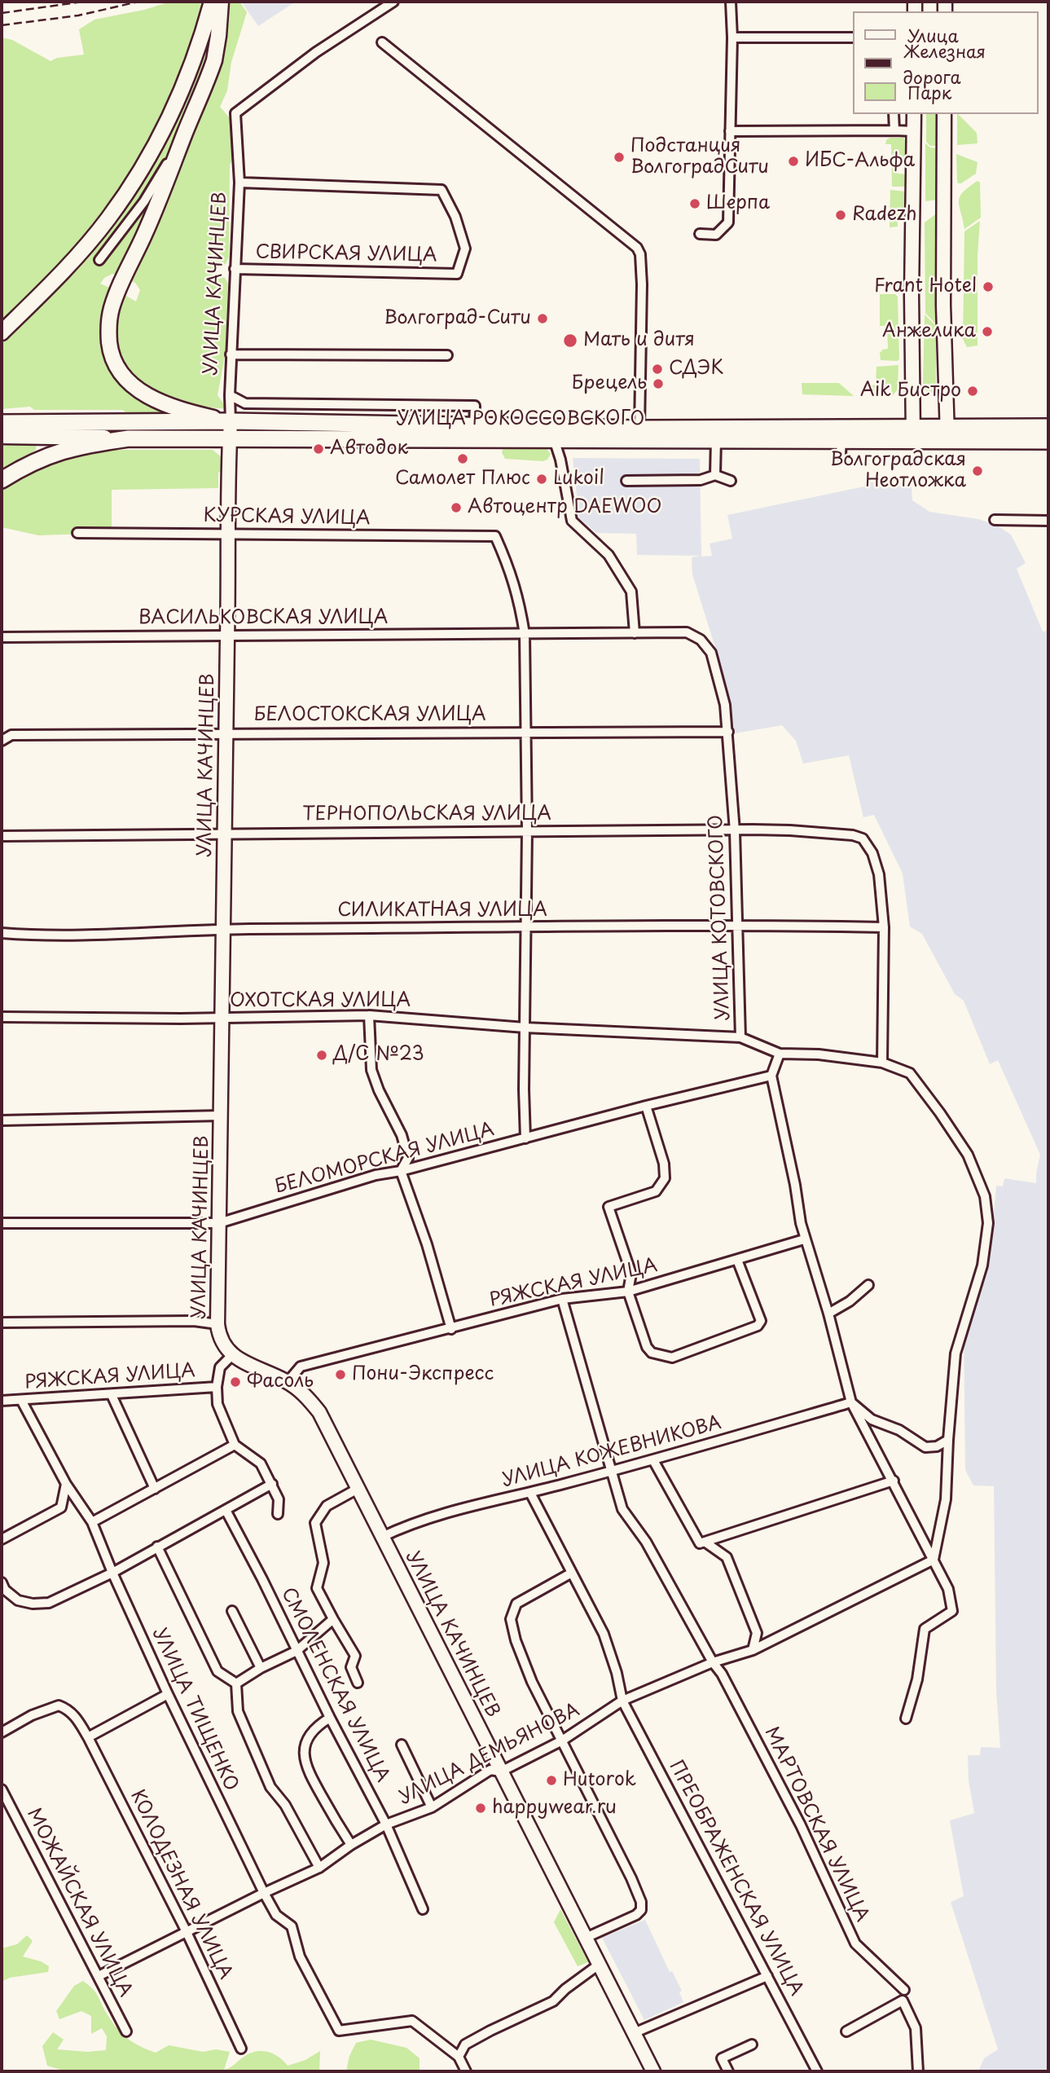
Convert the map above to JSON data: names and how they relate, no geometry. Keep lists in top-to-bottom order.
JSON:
{
  "streets": {
    "highway": ["УЛИЦА РОКОССОВСКОГО"],
    "main road": ["УЛИЦА КАЧИНЦЕВ"],
    "street": [
      "СВИРСКАЯ УЛИЦА",
      "КУРСКАЯ УЛИЦА",
      "ВАСИЛЬКОВСКАЯ УЛИЦА",
      "БЕЛОСТОКСКАЯ УЛИЦА",
      "ТЕРНОПОЛЬСКАЯ УЛИЦА",
      "СИЛИКАТНАЯ УЛИЦА",
      "УЛИЦА КОТОВСКОГО",
      "ОХОТСКАЯ УЛИЦА",
      "БЕЛОМОРСКАЯ УЛИЦА",
      "РЯЖСКАЯ УЛИЦА",
      "УЛИЦА КОЖЕВНИКОВА",
      "СМОЛЕНСКАЯ УЛИЦА",
      "УЛИЦА ТИЩЕНКО",
      "УЛИЦА ДЕМЬЯНОВА",
      "МАРТОВСКАЯ УЛИЦА",
      "ПРЕОБРАЖЕНСКАЯ УЛИЦА",
      "КОЛОДЕЗНАЯ УЛИЦА",
      "МОЖАЙСКАЯ УЛИЦА"
    ]
  },
  "crossings": [
    ["СВИРСКАЯ УЛИЦА", "УЛИЦА КАЧИНЦЕВ"],
    ["УЛИЦА КАЧИНЦЕВ", "УЛИЦА РОКОССОВСКОГО"],
    ["УЛИЦА КАЧИНЦЕВ", "КУРСКАЯ УЛИЦА"],
    ["УЛИЦА КАЧИНЦЕВ", "ВАСИЛЬКОВСКАЯ УЛИЦА"],
    ["УЛИЦА КАЧИНЦЕВ", "БЕЛОСТОКСКАЯ УЛИЦА"],
    ["УЛИЦА КАЧИНЦЕВ", "ТЕРНОПОЛЬСКАЯ УЛИЦА"],
    ["УЛИЦА КАЧИНЦЕВ", "СИЛИКАТНАЯ УЛИЦА"],
    ["УЛИЦА КАЧИНЦЕВ", "ОХОТСКАЯ УЛИЦА"],
    ["УЛИЦА КАЧИНЦЕВ", "БЕЛОМОРСКАЯ УЛИЦА"],
    ["УЛИЦА КАЧИНЦЕВ", "РЯЖСКАЯ УЛИЦА"],
    ["УЛИЦА КАЧИНЦЕВ", "УЛИЦА КОЖЕВНИКОВА"],
    ["УЛИЦА КАЧИНЦЕВ", "УЛИЦА ДЕМЬЯНОВА"],
    ["КУРСКАЯ УЛИЦА", "ВАСИЛЬКОВСКАЯ УЛИЦА"],
    ["КУРСКАЯ УЛИЦА", "УЛИЦА КОТОВСКОГО"],
    ["ВАСИЛЬКОВСКАЯ УЛИЦА", "УЛИЦА КОТОВСКОГО"],
    ["БЕЛОСТОКСКАЯ УЛИЦА", "УЛИЦА КОТОВСКОГО"],
    ["ТЕРНОПОЛЬСКАЯ УЛИЦА", "СИЛИКАТНАЯ УЛИЦА"],
    ["ТЕРНОПОЛЬСКАЯ УЛИЦА", "УЛИЦА КОТОВСКОГО"],
    ["СИЛИКАТНАЯ УЛИЦА", "УЛИЦА КОТОВСКОГО"],
    ["УЛИЦА КОТОВСКОГО", "ОХОТСКАЯ УЛИЦА"],
    ["РЯЖСКАЯ УЛИЦА", "УЛИЦА ТИЩЕНКО"],
    ["РЯЖСКАЯ УЛИЦА", "МАРТОВСКАЯ УЛИЦА"],
    ["УЛИЦА КОЖЕВНИКОВА", "МАРТОВСКАЯ УЛИЦА"],
    ["УЛИЦА КОЖЕВНИКОВА", "ПРЕОБРАЖЕНСКАЯ УЛИЦА"],
    ["СМОЛЕНСКАЯ УЛИЦА", "УЛИЦА ДЕМЬЯНОВА"],
    ["УЛИЦА ТИЩЕНКО", "УЛИЦА ДЕМЬЯНОВА"],
    ["УЛИЦА ДЕМЬЯНОВА", "МАРТОВСКАЯ УЛИЦА"],
    ["УЛИЦА ДЕМЬЯНОВА", "ПРЕОБРАЖЕНСКАЯ УЛИЦА"],
    ["УЛИЦА ДЕМЬЯНОВА", "КОЛОДЕЗНАЯ УЛИЦА"],
    ["УЛИЦА ДЕМЬЯНОВА", "МОЖАЙСКАЯ УЛИЦА"]
  ],
  "places": [
    "Подстанция ВолгоградСити",
    "ИБС-Альфа",
    "Шерпа",
    "Radezh",
    "Frant Hotel",
    "Волгоград-Сити",
    "Анжелика",
    "Мать и дитя",
    "СДЭК",
    "Брецель",
    "Aik Бистро",
    "Автодок",
    "Самолет Плюс",
    "Волгоградская Неотложка",
    "Lukoil",
    "Автоцентр DAEWOO",
    "Д/С №23",
    "Пони-Экспресс",
    "Фасоль",
    "Hutorok",
    "happywear.ru"
  ],
  "legend": ["Улица", "Железная дорога", "Парк"]
}
